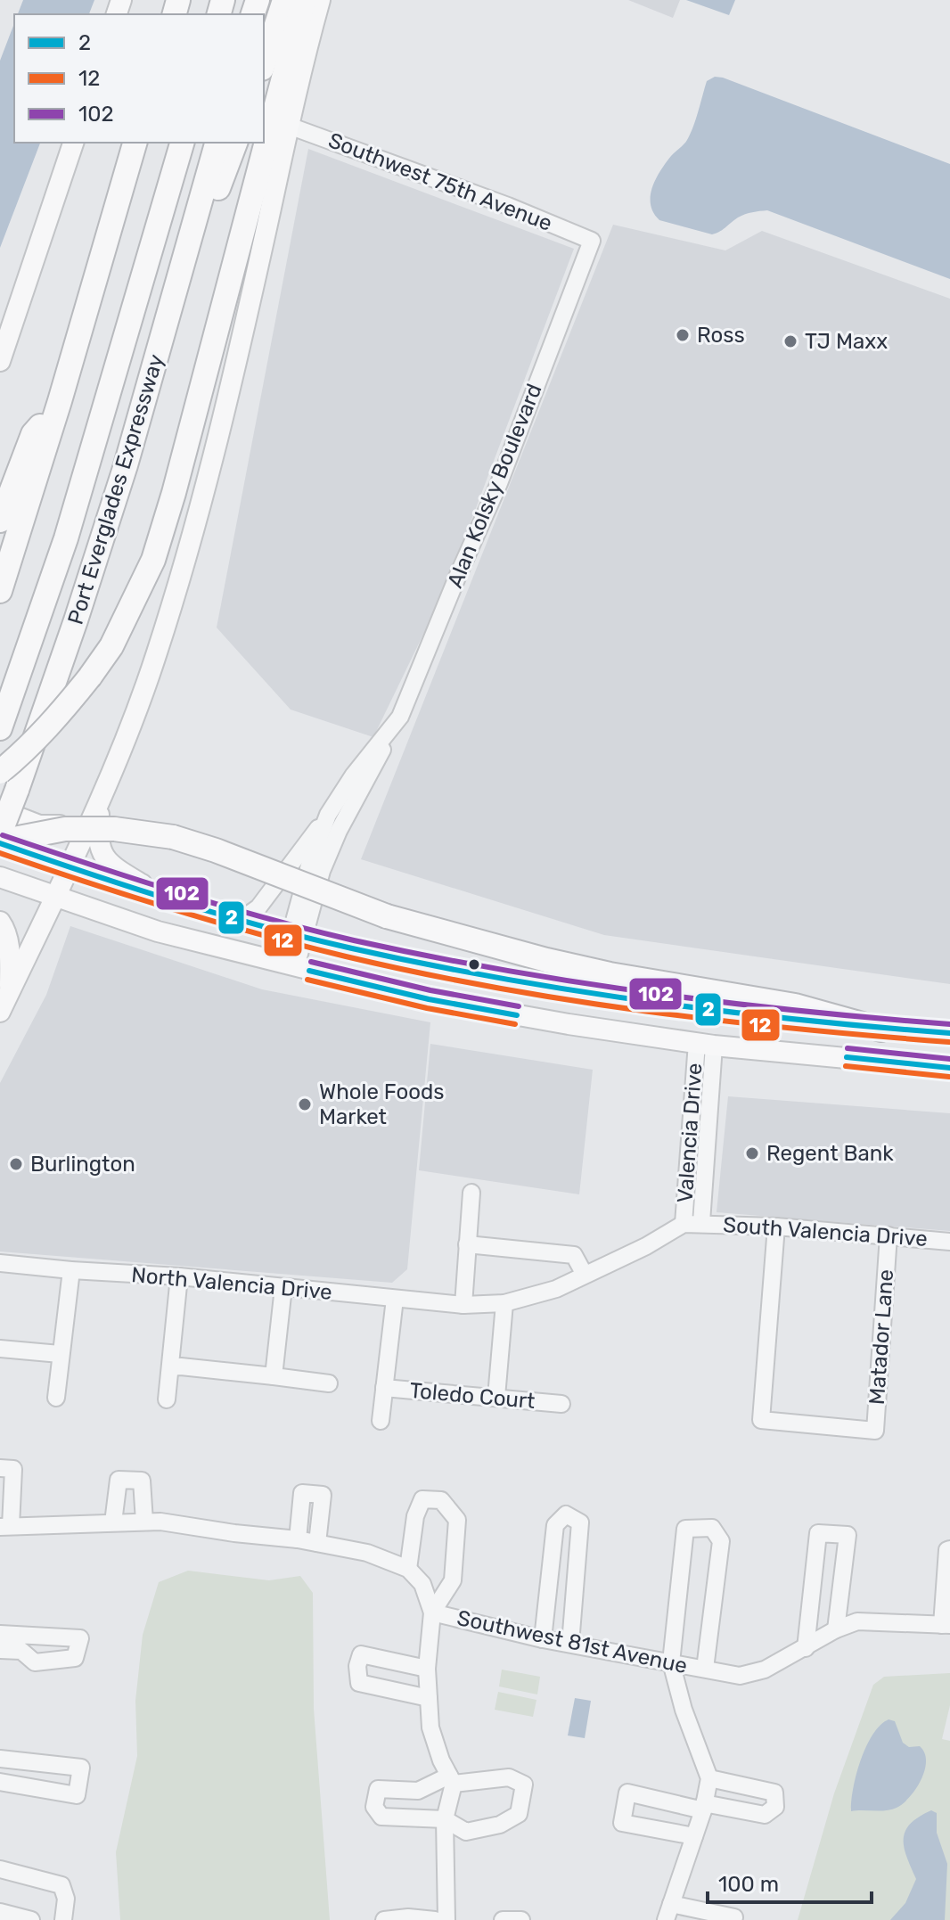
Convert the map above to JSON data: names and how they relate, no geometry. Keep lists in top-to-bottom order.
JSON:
{
  "streets": {
    "highway": ["Port Everglades Expressway"],
    "street": [
      "Southwest 75th Avenue",
      "Alan Kolsky Boulevard",
      "Valencia Drive",
      "South Valencia Drive",
      "North Valencia Drive",
      "Matador Lane",
      "Toledo Court",
      "Southwest 81st Avenue"
    ]
  },
  "crossings": [
    ["Southwest 75th Avenue", "Alan Kolsky Boulevard"],
    ["Valencia Drive", "South Valencia Drive"],
    ["Valencia Drive", "North Valencia Drive"],
    ["South Valencia Drive", "North Valencia Drive"],
    ["South Valencia Drive", "Matador Lane"],
    ["North Valencia Drive", "Toledo Court"]
  ],
  "places": [
    "Ross",
    "TJ Maxx",
    "Whole Foods Market",
    "Regent Bank",
    "Burlington"
  ],
  "lines": ["transit line 102", "transit line 2", "transit line 12"],
  "legend": ["2", "12", "102"],
  "scale_bar": "100 m"
}
